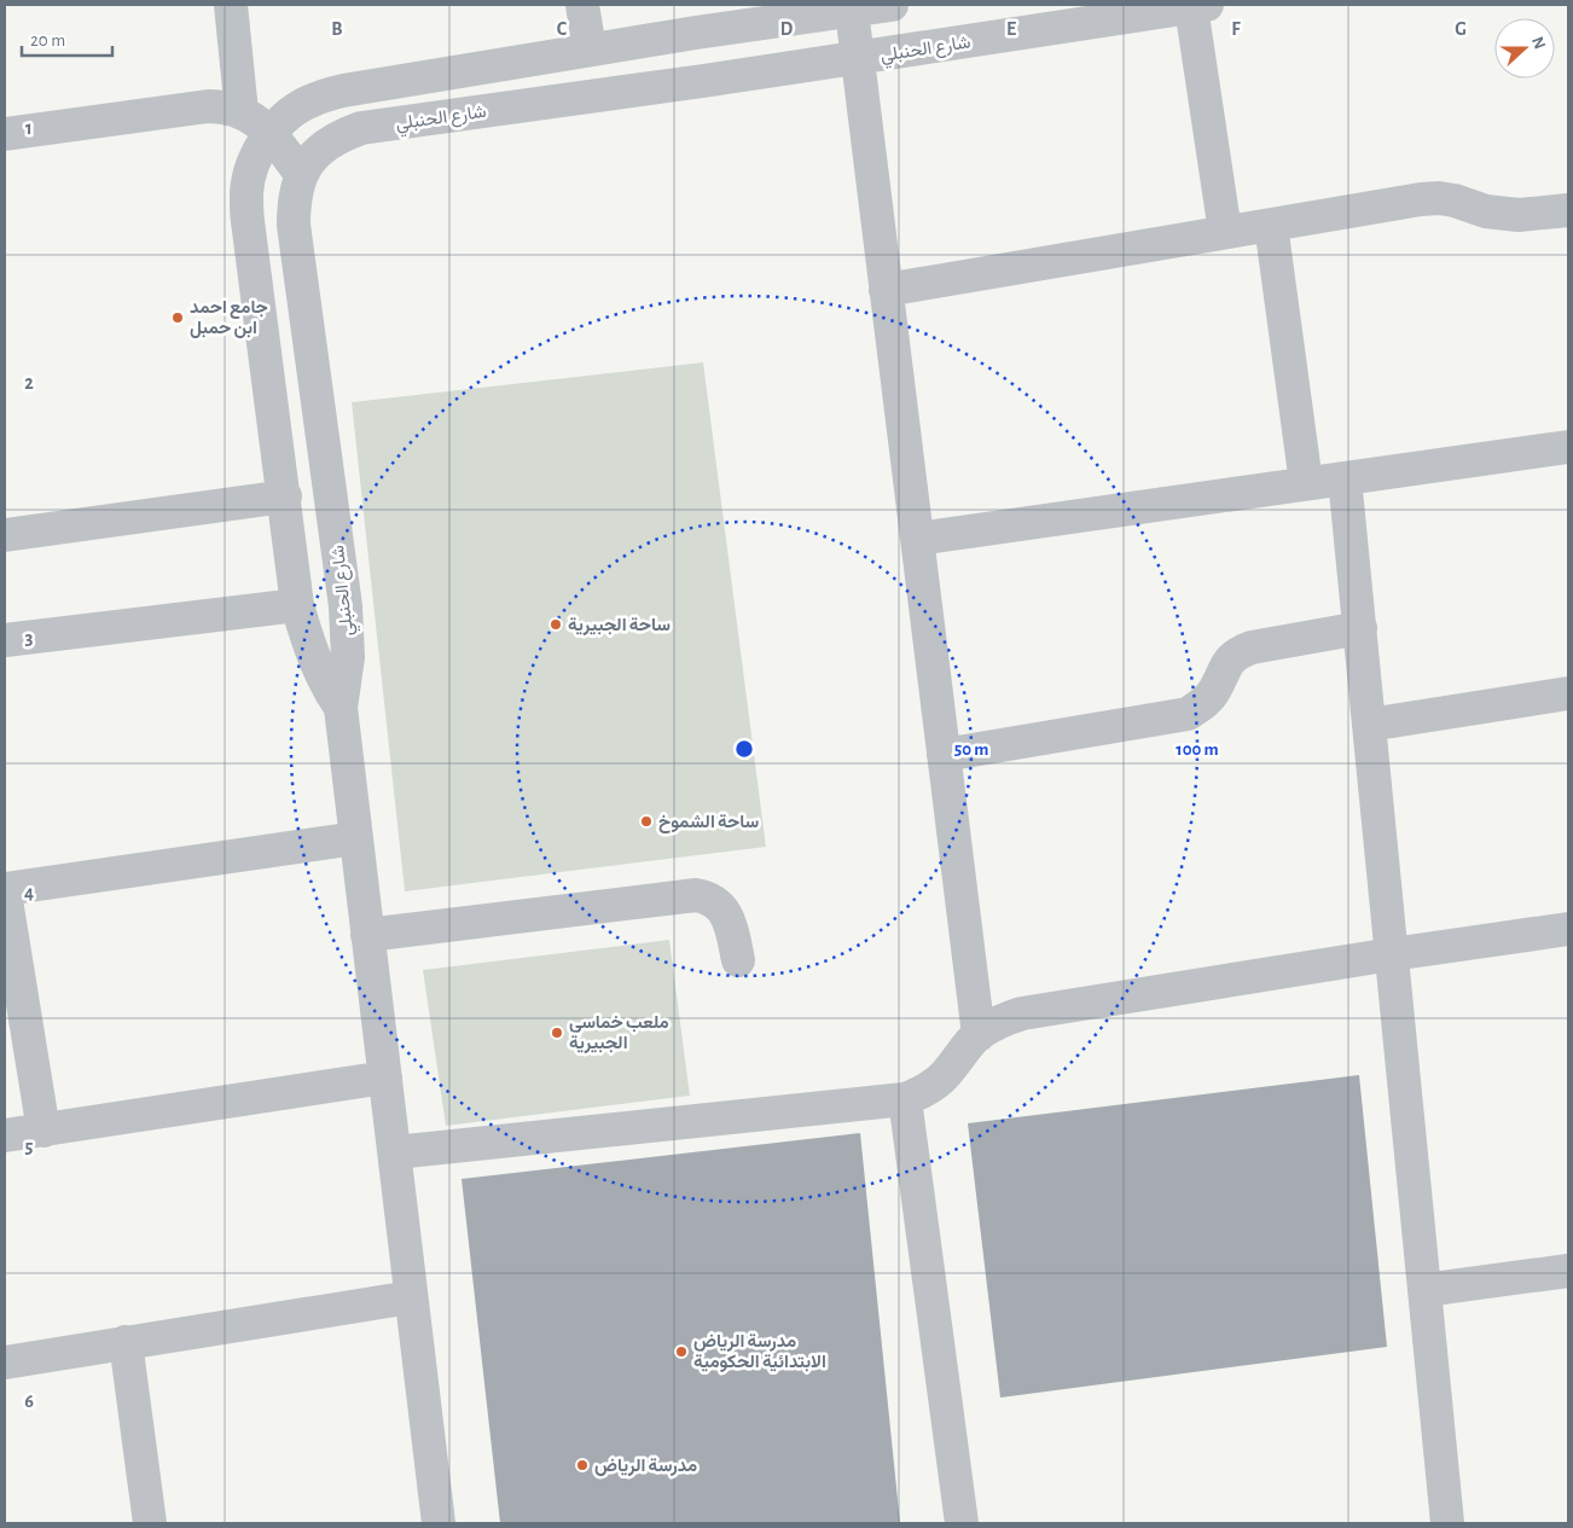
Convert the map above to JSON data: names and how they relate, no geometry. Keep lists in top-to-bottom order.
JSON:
{
  "streets": {
    "street": ["شارع الحنبلي"]
  },
  "places": [
    "جامع احمد ابن حمبل",
    "ساحة الجبيرية",
    "ساحة الشموخ",
    "ملعب خماسي الجبيرية",
    "مدرسة الرياض الابتدائية الحكومية",
    "مدرسة الرياض"
  ],
  "scale_bar": "20 m",
  "north": "right",
  "grid": {
    "columns": [
      "B",
      "C",
      "D",
      "E",
      "F",
      "G"
    ],
    "rows": [
      "1",
      "2",
      "3",
      "4",
      "5",
      "6"
    ]
  },
  "rings": ["50 m", "100 m"]
}
